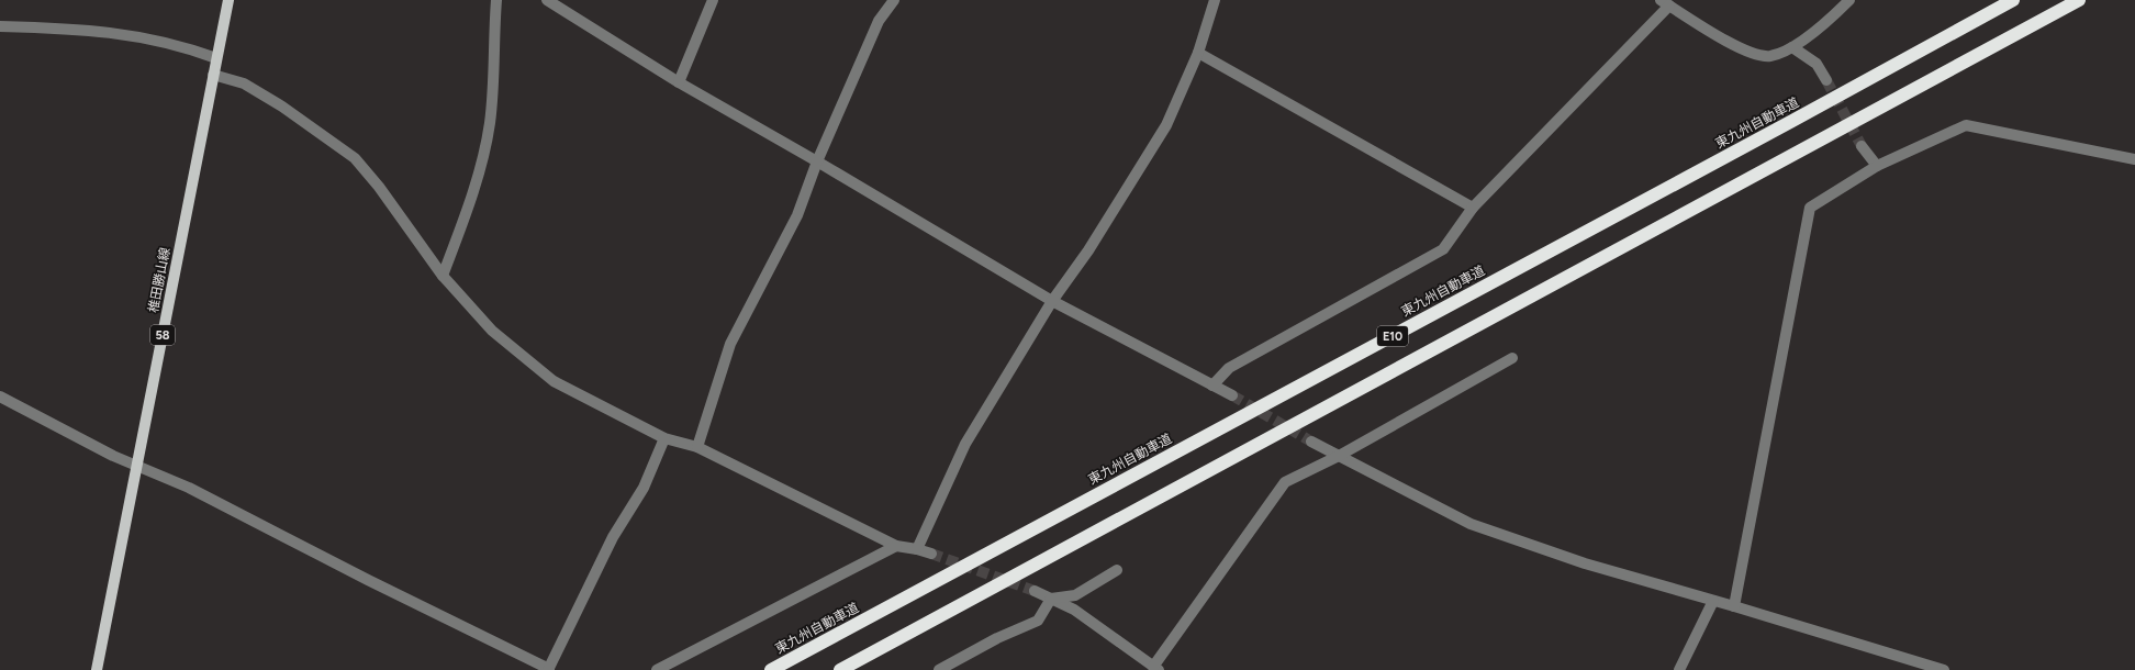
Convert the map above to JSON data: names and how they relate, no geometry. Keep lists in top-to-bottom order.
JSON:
{
  "streets": {
    "highway": ["東九州自動車道", "E10"],
    "main road": ["椎田勝山線", "58"]
  }
}
